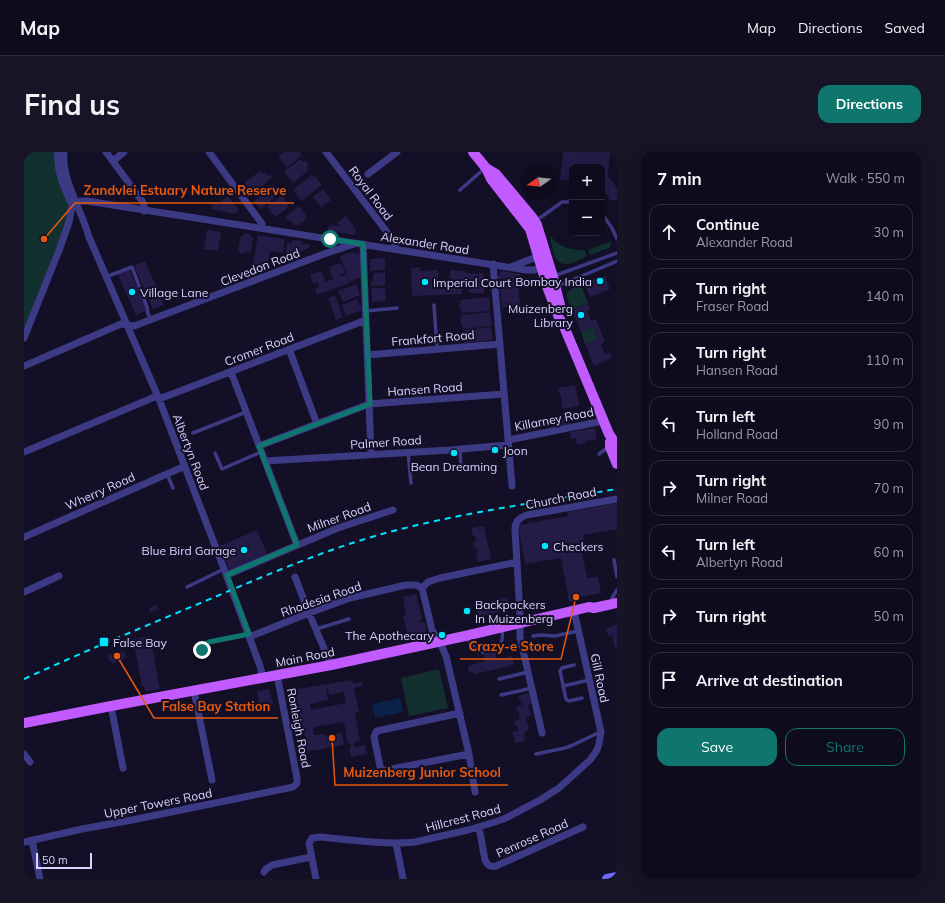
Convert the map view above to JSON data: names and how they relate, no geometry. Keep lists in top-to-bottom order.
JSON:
{
  "streets": {
    "main road": ["Main Road"],
    "street": [
      "Royal Road",
      "Alexander Road",
      "Clevedon Road",
      "Frankfort Road",
      "Cromer Road",
      "Hansen Road",
      "Killarney Road",
      "Palmer Road",
      "Albertyn Road",
      "Wherry Road",
      "Church Road",
      "Milner Road",
      "Rhodesia Road",
      "Gill Road",
      "Ronleigh Road",
      "Upper Towers Road",
      "Hillcrest Road",
      "Penrose Road"
    ]
  },
  "crossings": [
    ["Royal Road", "Alexander Road"],
    ["Alexander Road", "Clevedon Road"],
    ["Alexander Road", "Albertyn Road"],
    ["Alexander Road", "Church Road"],
    ["Clevedon Road", "Albertyn Road"],
    ["Frankfort Road", "Church Road"],
    ["Cromer Road", "Albertyn Road"],
    ["Hansen Road", "Church Road"],
    ["Killarney Road", "Palmer Road"],
    ["Killarney Road", "Church Road"],
    ["Palmer Road", "Church Road"],
    ["Albertyn Road", "Wherry Road"],
    ["Albertyn Road", "Milner Road"],
    ["Albertyn Road", "Rhodesia Road"],
    ["Albertyn Road", "Main Road"],
    ["Church Road", "Main Road"],
    ["Main Road", "Gill Road"],
    ["Main Road", "Ronleigh Road"],
    ["Gill Road", "Hillcrest Road"],
    ["Ronleigh Road", "Upper Towers Road"],
    ["Hillcrest Road", "Penrose Road"]
  ],
  "places": {
    "other": [
      "Zandvlei Estuary Nature Reserve",
      "Bombay India",
      "Imperial Court",
      "Village Lane",
      "Muizenberg Library",
      "Joon",
      "Bean Dreaming",
      "Checkers",
      "Blue Bird Garage",
      "Crazy-e Store",
      "Backpackers In Muizenberg",
      "The Apothecary",
      "False Bay Station",
      "Muizenberg Junior School"
    ],
    "transit": ["False Bay"]
  },
  "scale_bar": "50 m",
  "north": "left",
  "page": {
    "header": "Map",
    "nav": ["Map", "Directions", "Saved"],
    "buttons": [
      "Directions",
      ["Save", "Share"]
    ],
    "title": "Find us",
    "heading": ["7 min", "Walk · 550 m"],
    "map_buttons": ["+", "−"],
    "list": [
      ["Continue", "Alexander Road", "30 m"],
      ["Turn right", "Fraser Road", "140 m"],
      ["Turn right", "Hansen Road", "110 m"],
      ["Turn left", "Holland Road", "90 m"],
      ["Turn right", "Milner Road", "70 m"],
      ["Turn left", "Albertyn Road", "60 m"],
      ["Turn right", "50 m"],
      "Arrive at destination"
    ],
    "scale": "50 m"
  }
}
